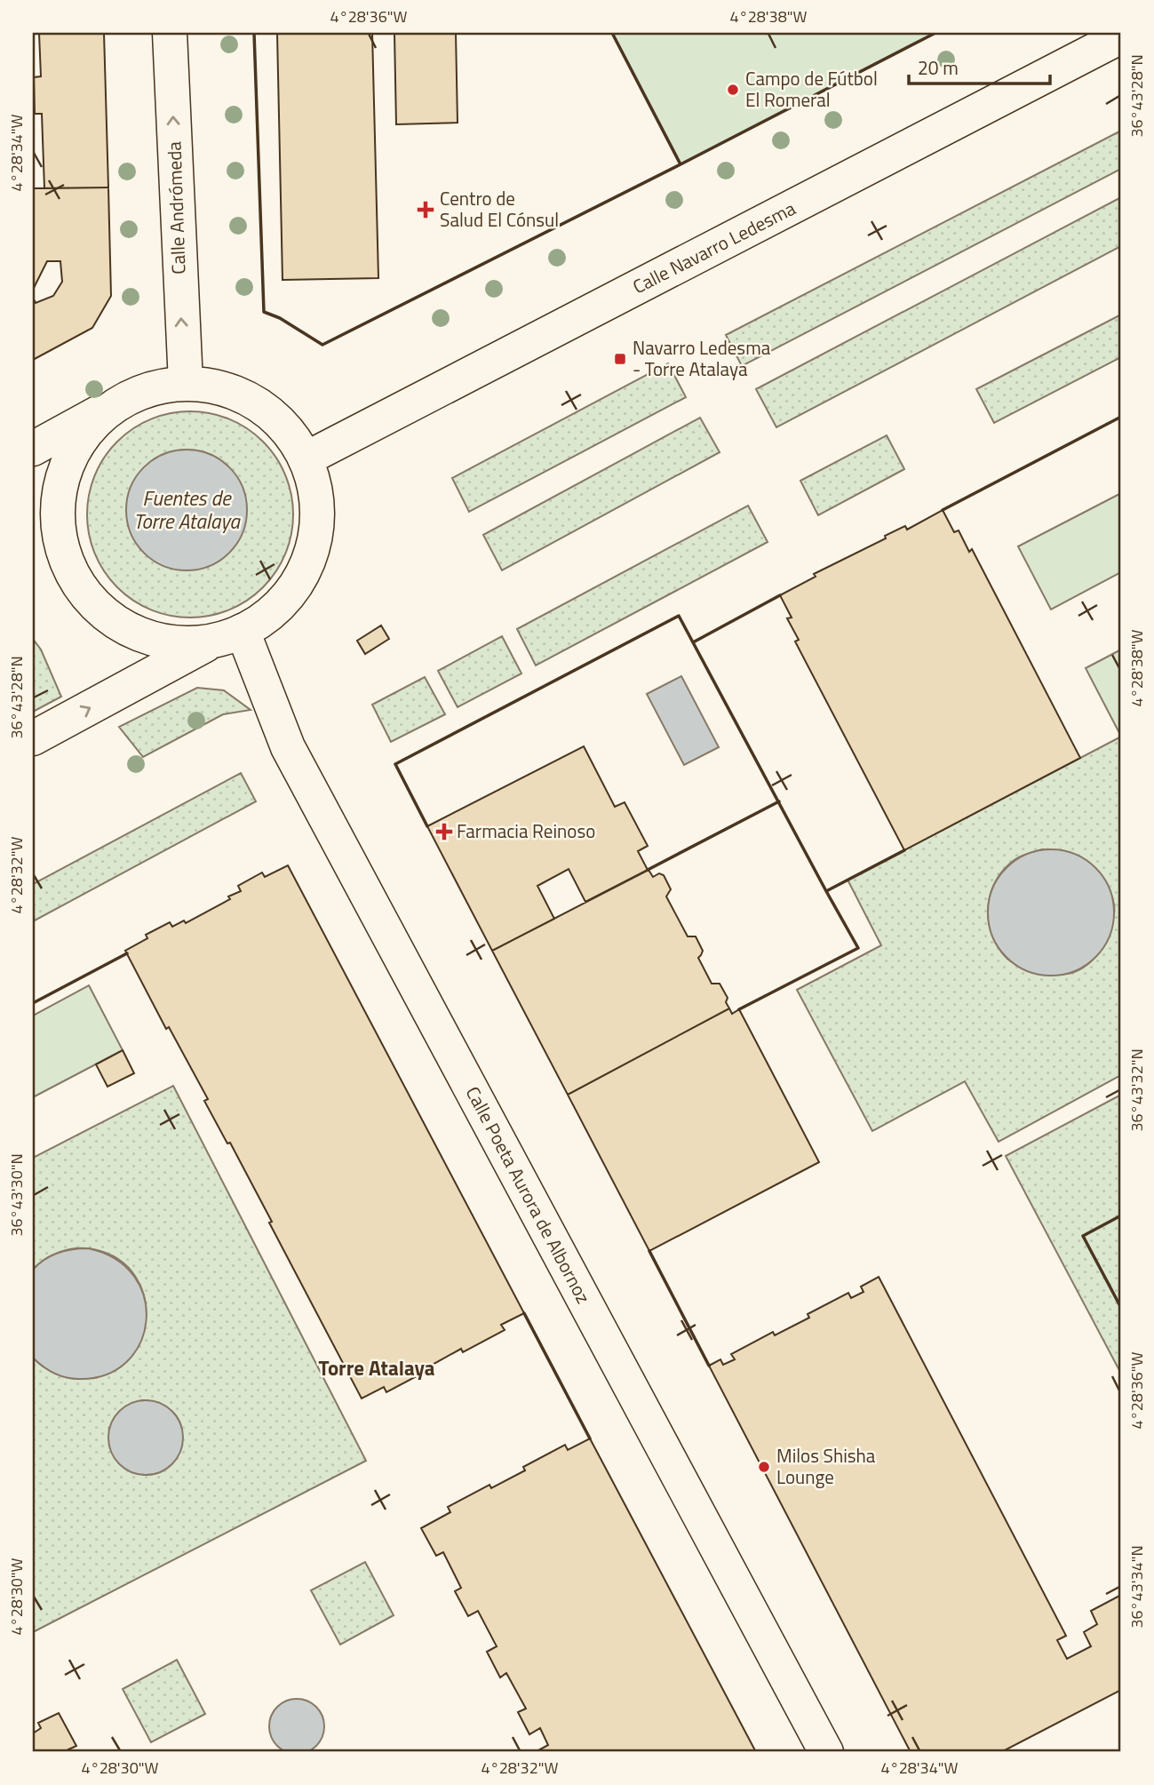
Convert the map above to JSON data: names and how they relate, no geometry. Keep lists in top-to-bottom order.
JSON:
{
  "streets": {
    "main road": ["Calle Andrómeda", "Calle Navarro Ledesma", "Calle Poeta Aurora de Albornoz"]
  },
  "one_way": ["Calle Andrómeda"],
  "districts": ["Torre Atalaya"],
  "water": ["Fuentes de Torre Atalaya"],
  "places": {
    "other": ["Campo de Fútbol El Romeral", "Milos Shisha Lounge"],
    "health": ["Centro de Salud El Cónsul", "Farmacia Reinoso"],
    "transit": ["Navarro Ledesma - Torre Atalaya"]
  },
  "scale_bar": "20 m",
  "coordinates": [
    "4°28'36\"W",
    "4°28'38\"W",
    "36°43'28\"N",
    "4°28'34\"W",
    "4°28'32\"W",
    "36°43'32\"N",
    "36°43'30\"N",
    "36°43'34\"N",
    "4°28'30\"W"
  ]
}
